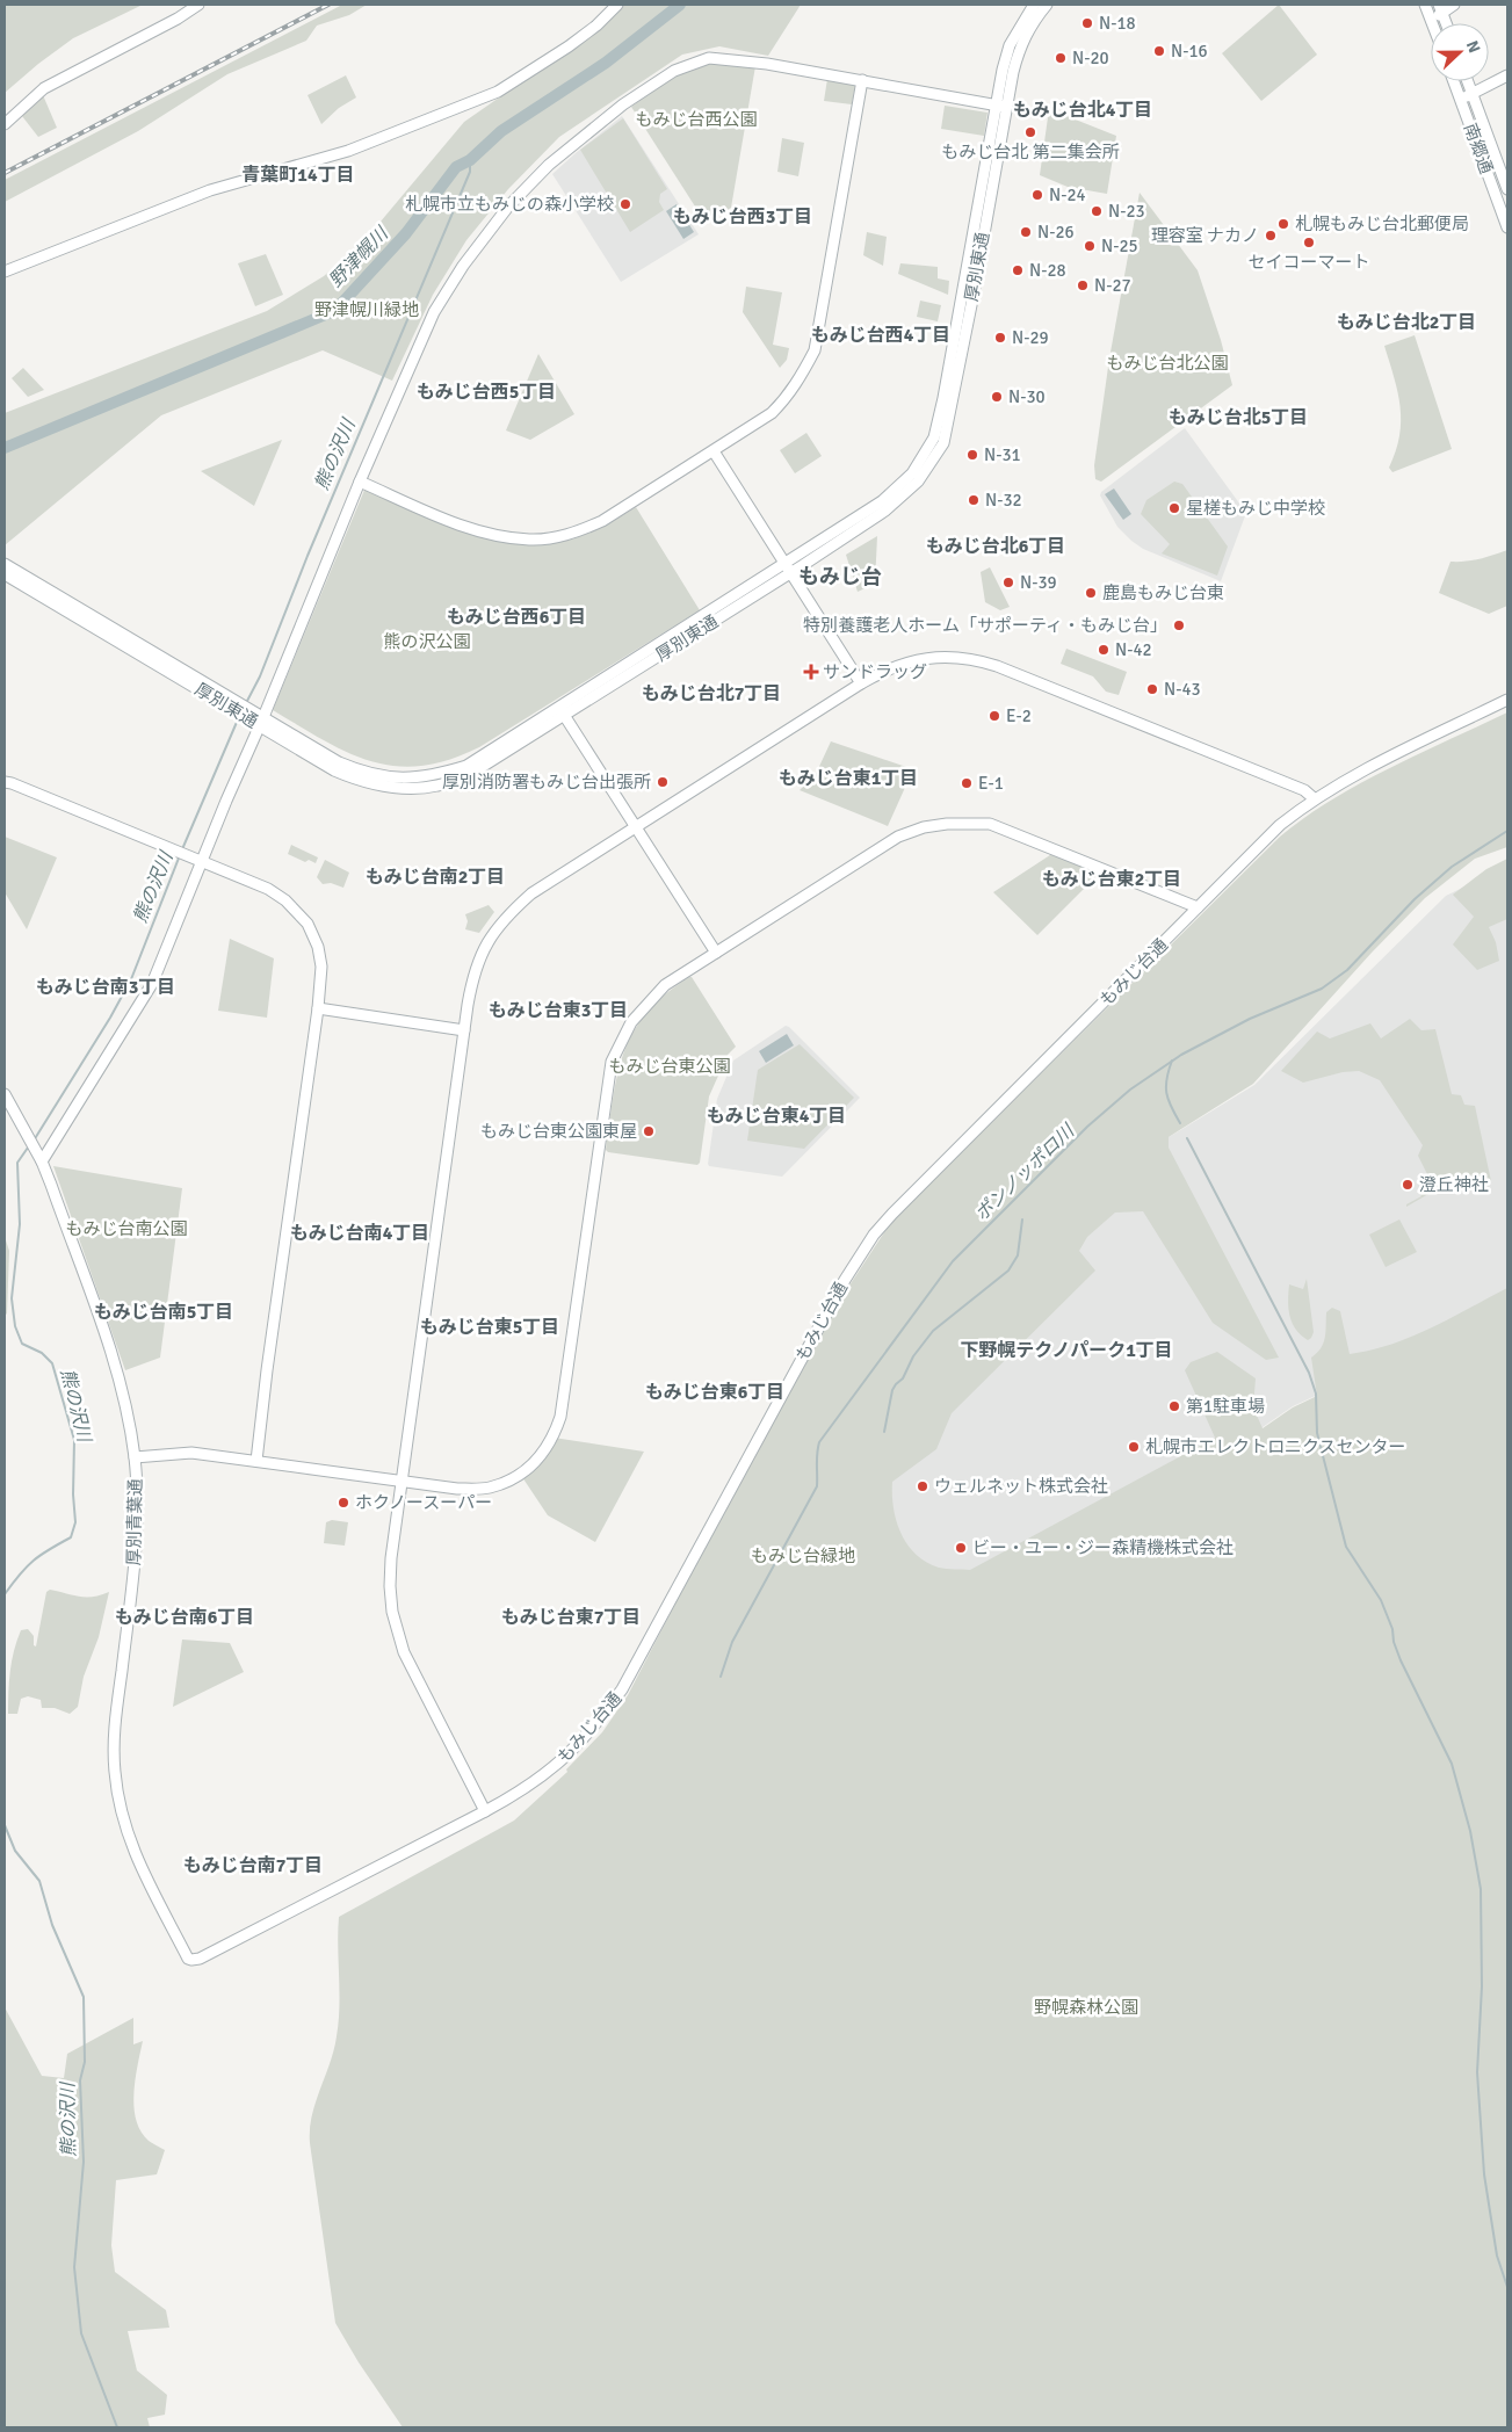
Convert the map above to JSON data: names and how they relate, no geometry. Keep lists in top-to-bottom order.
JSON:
{
  "streets": {
    "street": [
      "南郷通",
      "厚別東通",
      "もみじ台通",
      "厚別青葉通"
    ]
  },
  "crossings": [
    ["もみじ台通", "厚別青葉通"]
  ],
  "districts": [
    "もみじ台北4丁目",
    "青葉町14丁目",
    "もみじ台西3丁目",
    "もみじ台北2丁目",
    "もみじ台西4丁目",
    "もみじ台西5丁目",
    "もみじ台北5丁目",
    "もみじ台北6丁目",
    "もみじ台",
    "もみじ台西6丁目",
    "もみじ台北7丁目",
    "もみじ台東1丁目",
    "もみじ台南2丁目",
    "もみじ台東2丁目",
    "もみじ台南3丁目",
    "もみじ台東3丁目",
    "もみじ台東4丁目",
    "もみじ台南4丁目",
    "もみじ台南5丁目",
    "もみじ台東5丁目",
    "下野幌テクノパーク1丁目",
    "もみじ台東6丁目",
    "もみじ台南6丁目",
    "もみじ台東7丁目",
    "もみじ台南7丁目"
  ],
  "water": ["野津幌川", "熊の沢川", "ポンノッポロ川"],
  "parks": [
    "もみじ台西公園",
    "野津幌川緑地",
    "もみじ台北公園",
    "熊の沢公園",
    "もみじ台東公園",
    "もみじ台南公園",
    "もみじ台緑地",
    "野幌森林公園"
  ],
  "places": {
    "other": [
      "N-18",
      "N-16",
      "N-20",
      "もみじ台北 第二集会所",
      "N-24",
      "札幌市立もみじの森小学校",
      "N-23",
      "札幌もみじ台北郵便局",
      "N-26",
      "理容室 ナカノ",
      "セイコーマート",
      "N-25",
      "N-28",
      "N-27",
      "N-29",
      "N-30",
      "N-31",
      "N-32",
      "星槎もみじ中学校",
      "N-39",
      "鹿島もみじ台東",
      "特別養護老人ホーム「サポーティ・もみじ台」",
      "N-42",
      "N-43",
      "E-2",
      "厚別消防署もみじ台出張所",
      "E-1",
      "もみじ台東公園東屋",
      "澄丘神社",
      "第1駐車場",
      "札幌市エレクトロニクスセンター",
      "ウェルネット株式会社",
      "ホクノースーパー",
      "ビー・ユー・ジー森精機株式会社"
    ],
    "health": ["サンドラッグ"]
  },
  "north": "right"
}
